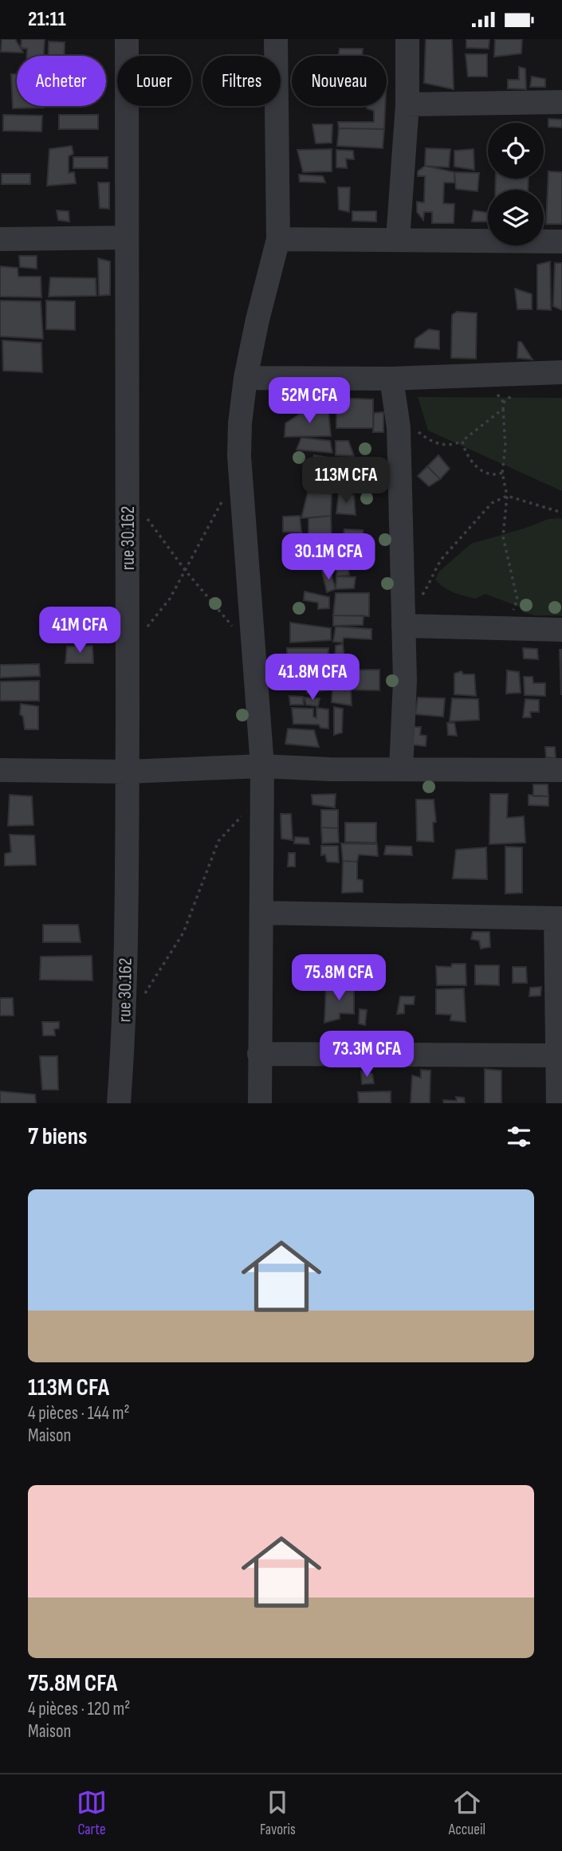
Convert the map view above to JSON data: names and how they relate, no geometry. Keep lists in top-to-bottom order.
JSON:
{
  "streets": {
    "street": ["rue 30.162"]
  },
  "page": {
    "status": "21:11",
    "chip": [
      "Acheter",
      "Louer",
      "Filtres",
      "Nouveau"
    ],
    "price": [
      "52M CFA",
      "113M CFA",
      "30.1M CFA",
      "41M CFA",
      "41.8M CFA",
      "75.8M CFA",
      "73.3M CFA"
    ],
    "heading": "7 biens",
    "list": [
      {
        "name": "113M CFA",
        "note": "4 pièces · 144 m² · Maison"
      },
      {
        "name": "75.8M CFA",
        "note": "4 pièces · 120 m² · Maison"
      }
    ],
    "tabs": ["Carte", "Favoris", "Accueil"]
  }
}
